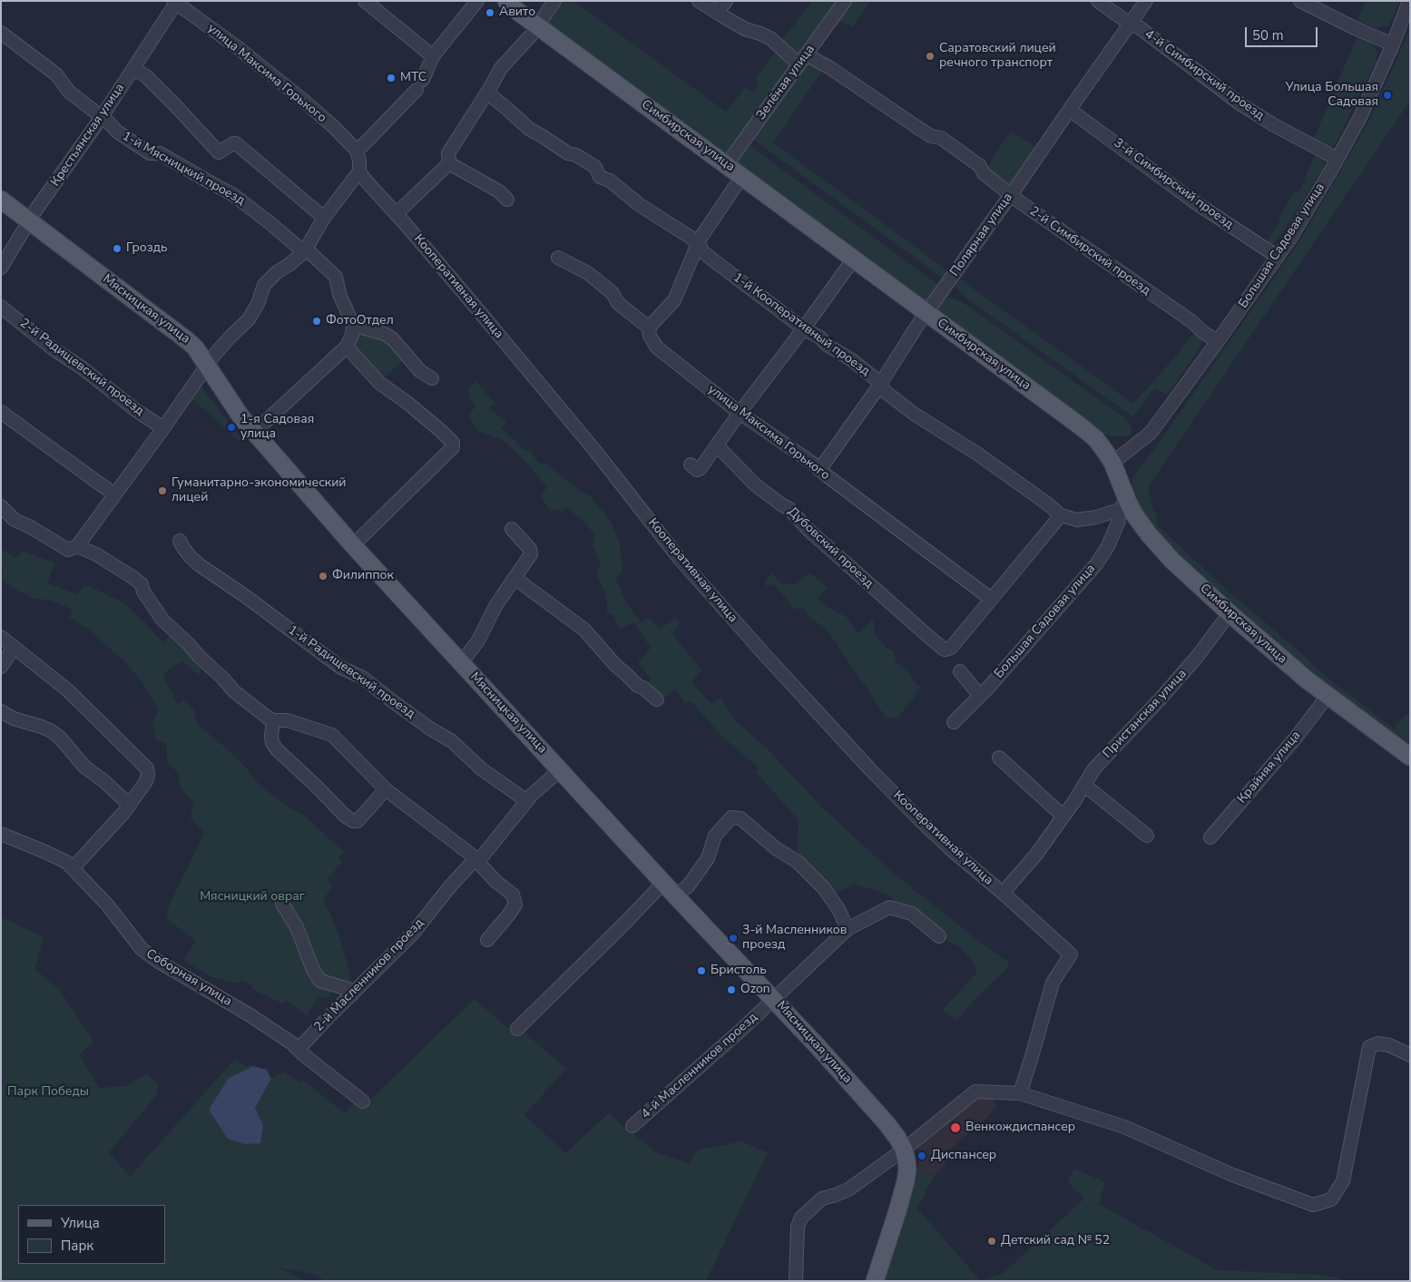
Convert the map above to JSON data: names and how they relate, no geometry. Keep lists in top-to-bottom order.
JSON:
{
  "streets": {
    "main road": ["Симбирская улица", "Мясницкая улица"],
    "street": [
      "улица Максима Горького",
      "4-й Симбирский проезд",
      "Зелёная улица",
      "Крестьянская улица",
      "1-й Мясницкий проезд",
      "3-й Симбирский проезд",
      "Полярная улица",
      "Большая Садовая улица",
      "2-й Симбирский проезд",
      "Кооперативная улица",
      "1-й Кооперативный проезд",
      "2-й Радищевский проезд",
      "Дубовский проезд",
      "1-й Радищевский проезд",
      "Пристанская улица",
      "Крайняя улица",
      "2-й Масленников проезд",
      "Соборная улица",
      "4-й Масленников проезд"
    ]
  },
  "crossings": [
    ["улица Максима Горького", "Крестьянская улица"],
    ["улица Максима Горького", "Полярная улица"],
    ["улица Максима Горького", "Дубовский проезд"],
    ["4-й Симбирский проезд", "Полярная улица"],
    ["4-й Симбирский проезд", "Большая Садовая улица"],
    ["Зелёная улица", "Симбирская улица"],
    ["Зелёная улица", "2-й Симбирский проезд"],
    ["Крестьянская улица", "1-й Мясницкий проезд"],
    ["Крестьянская улица", "Мясницкая улица"],
    ["Симбирская улица", "Полярная улица"],
    ["Симбирская улица", "Большая Садовая улица"],
    ["Симбирская улица", "Пристанская улица"],
    ["Симбирская улица", "Крайняя улица"],
    ["3-й Симбирский проезд", "Полярная улица"],
    ["3-й Симбирский проезд", "Большая Садовая улица"],
    ["Полярная улица", "2-й Симбирский проезд"],
    ["Полярная улица", "1-й Кооперативный проезд"],
    ["Большая Садовая улица", "2-й Симбирский проезд"],
    ["Кооперативная улица", "Пристанская улица"],
    ["Мясницкая улица", "2-й Масленников проезд"],
    ["Мясницкая улица", "4-й Масленников проезд"],
    ["1-й Радищевский проезд", "2-й Масленников проезд"],
    ["2-й Масленников проезд", "Соборная улица"]
  ],
  "parks": ["Мясницкий овраг", "Парк Победы"],
  "places": [
    "Авито",
    "Саратовский лицей речного транспорт",
    "МТС",
    "Улица Большая Садовая",
    "Гроздь",
    "ФотоОтдел",
    "1-я Садовая улица",
    "Гуманитарно-экономический лицей",
    "Филиппок",
    "3-й Масленников проезд",
    "Бристоль",
    "Ozon",
    "Венкождиспансер",
    "Диспансер",
    "Детский сад № 52"
  ],
  "legend": ["Улица", "Парк"],
  "scale_bar": "50 m"
}
